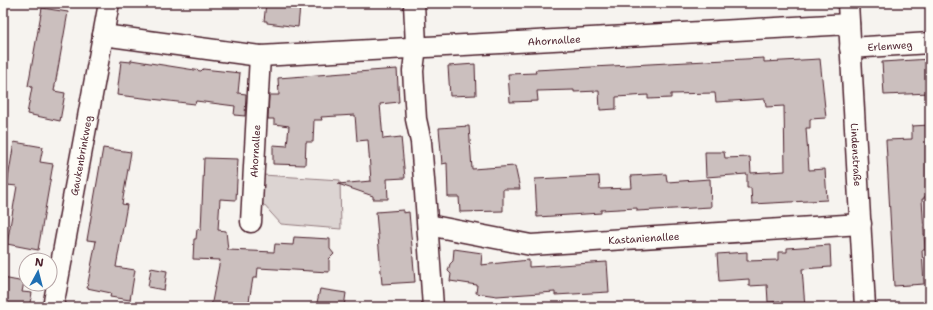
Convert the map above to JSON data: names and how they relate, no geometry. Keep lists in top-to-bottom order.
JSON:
{
  "streets": {
    "street": [
      "Ahornallee",
      "Erlenweg",
      "Gaukenbrinkweg",
      "Lindenstraße",
      "Kastanienallee"
    ]
  },
  "crossings": [
    ["Ahornallee", "Gaukenbrinkweg"],
    ["Ahornallee", "Lindenstraße"],
    ["Erlenweg", "Lindenstraße"],
    ["Lindenstraße", "Kastanienallee"]
  ],
  "north": "top"
}
